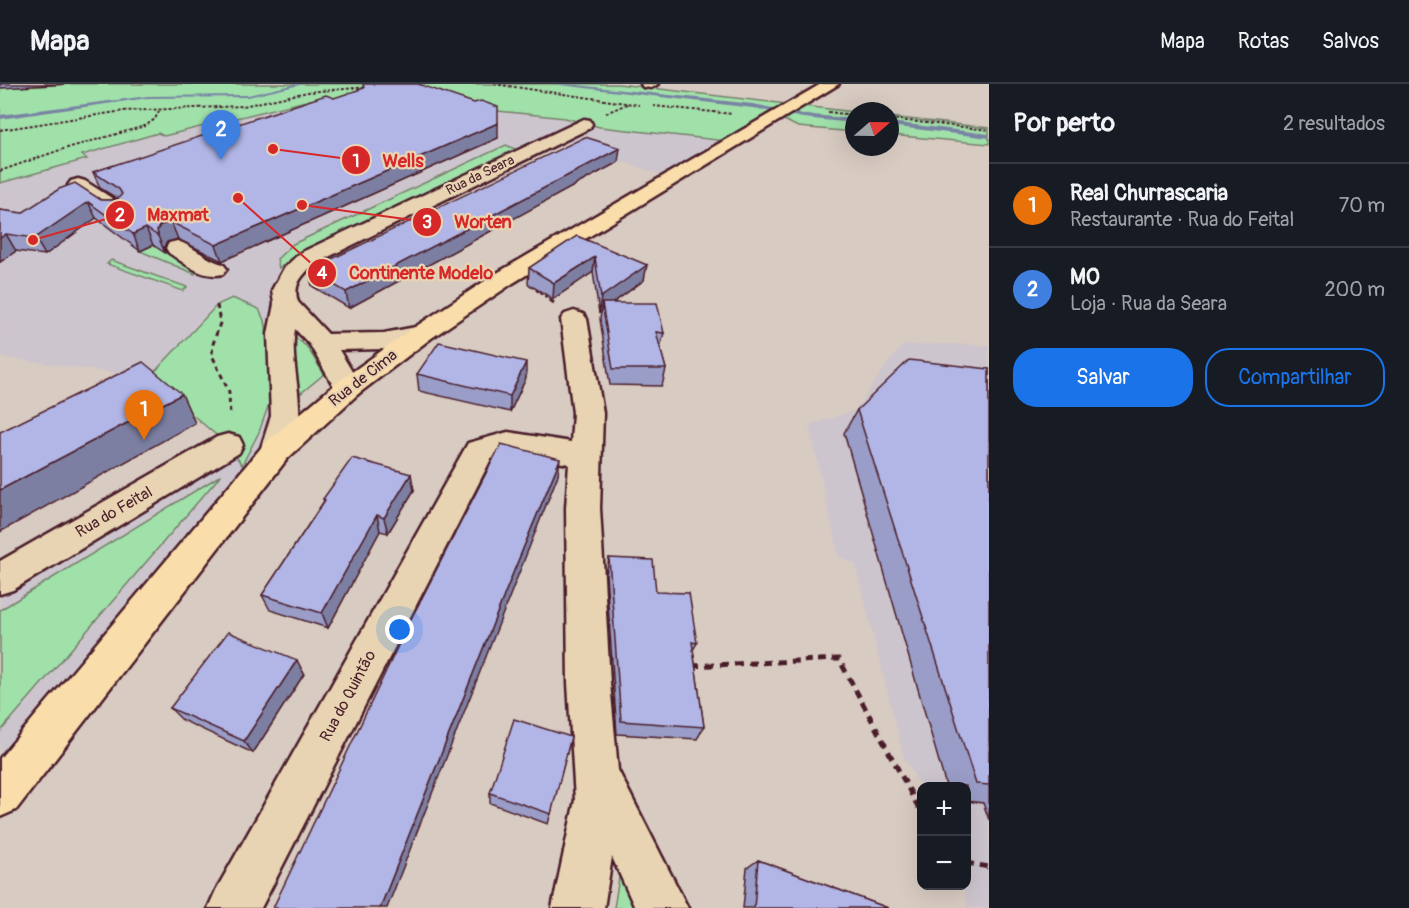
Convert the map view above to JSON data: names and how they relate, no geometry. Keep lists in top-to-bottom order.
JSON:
{
  "streets": {
    "main road": ["Rua de Cima"],
    "street": ["Rua da Seara", "Rua do Feital", "Rua do Quintão"]
  },
  "places": [
    "Wells",
    "Continente Modelo",
    "Worten",
    "Maxmat"
  ],
  "north": "right",
  "page": {
    "header": "Mapa",
    "nav": ["Mapa", "Rotas", "Salvos"],
    "heading": ["Por perto", "2 resultados"],
    "pins": ["2", "1"],
    "list": [
      {
        "mark": "1",
        "name": "Real Churrascaria",
        "note": "Restaurante · Rua do Feital",
        "value": "70 m"
      },
      {
        "mark": "2",
        "name": "MO",
        "note": "Loja · Rua da Seara",
        "value": "200 m"
      }
    ],
    "buttons": ["Salvar", "Compartilhar"],
    "map_buttons": ["+", "−"]
  }
}
